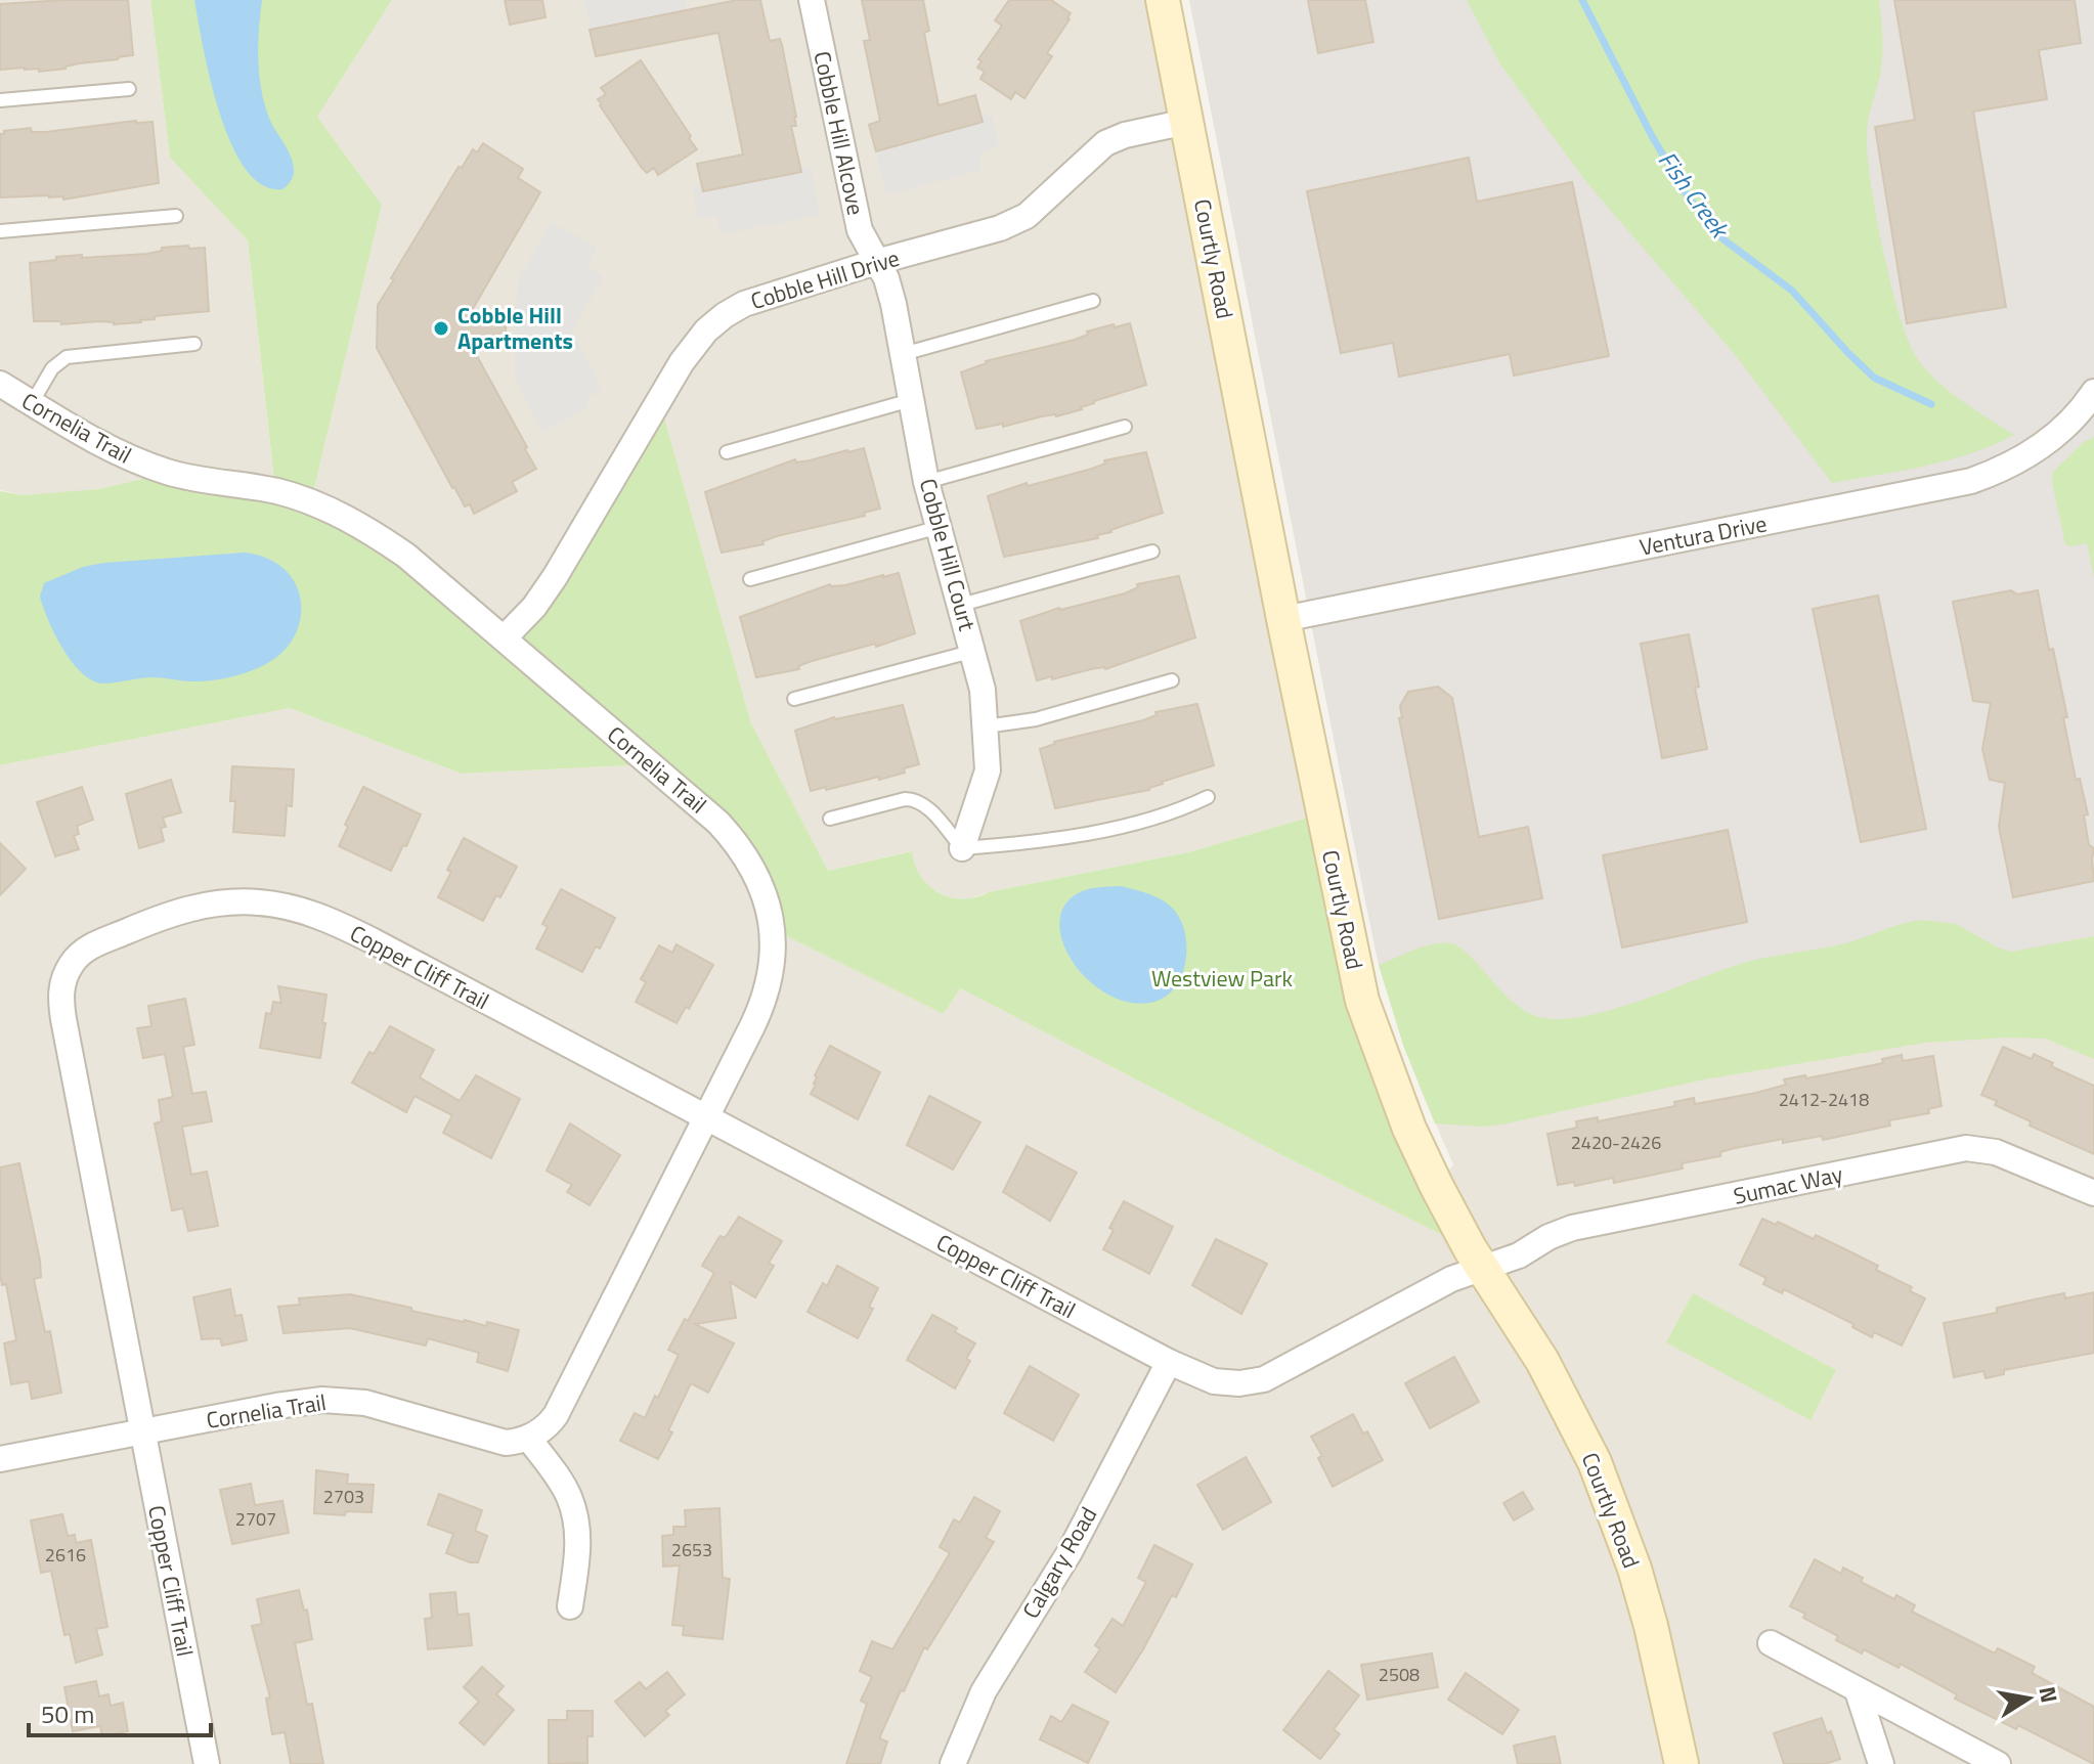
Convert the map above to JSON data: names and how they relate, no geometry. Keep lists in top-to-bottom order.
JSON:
{
  "streets": {
    "street": [
      "Cobble Hill Alcove",
      "Courtly Road",
      "Cobble Hill Drive",
      "Cornelia Trail",
      "Ventura Drive",
      "Cobble Hill Court",
      "Copper Cliff Trail",
      "Sumac Way",
      "Calgary Road"
    ]
  },
  "crossings": [
    ["Cobble Hill Alcove", "Cobble Hill Drive"],
    ["Cobble Hill Alcove", "Cobble Hill Court"],
    ["Courtly Road", "Cobble Hill Drive"],
    ["Courtly Road", "Ventura Drive"],
    ["Courtly Road", "Copper Cliff Trail"],
    ["Courtly Road", "Sumac Way"],
    ["Cobble Hill Drive", "Cornelia Trail"],
    ["Cobble Hill Drive", "Cobble Hill Court"],
    ["Cornelia Trail", "Copper Cliff Trail"],
    ["Copper Cliff Trail", "Sumac Way"],
    ["Copper Cliff Trail", "Calgary Road"]
  ],
  "water": ["Fish Creek"],
  "parks": ["Westview Park"],
  "places": ["Cobble Hill Apartments"],
  "house_numbers": [
    "2412-2418",
    "2420-2426",
    "2703",
    "2707",
    "2653",
    "2616",
    "2508"
  ],
  "scale_bar": "50 m",
  "north": "right"
}
